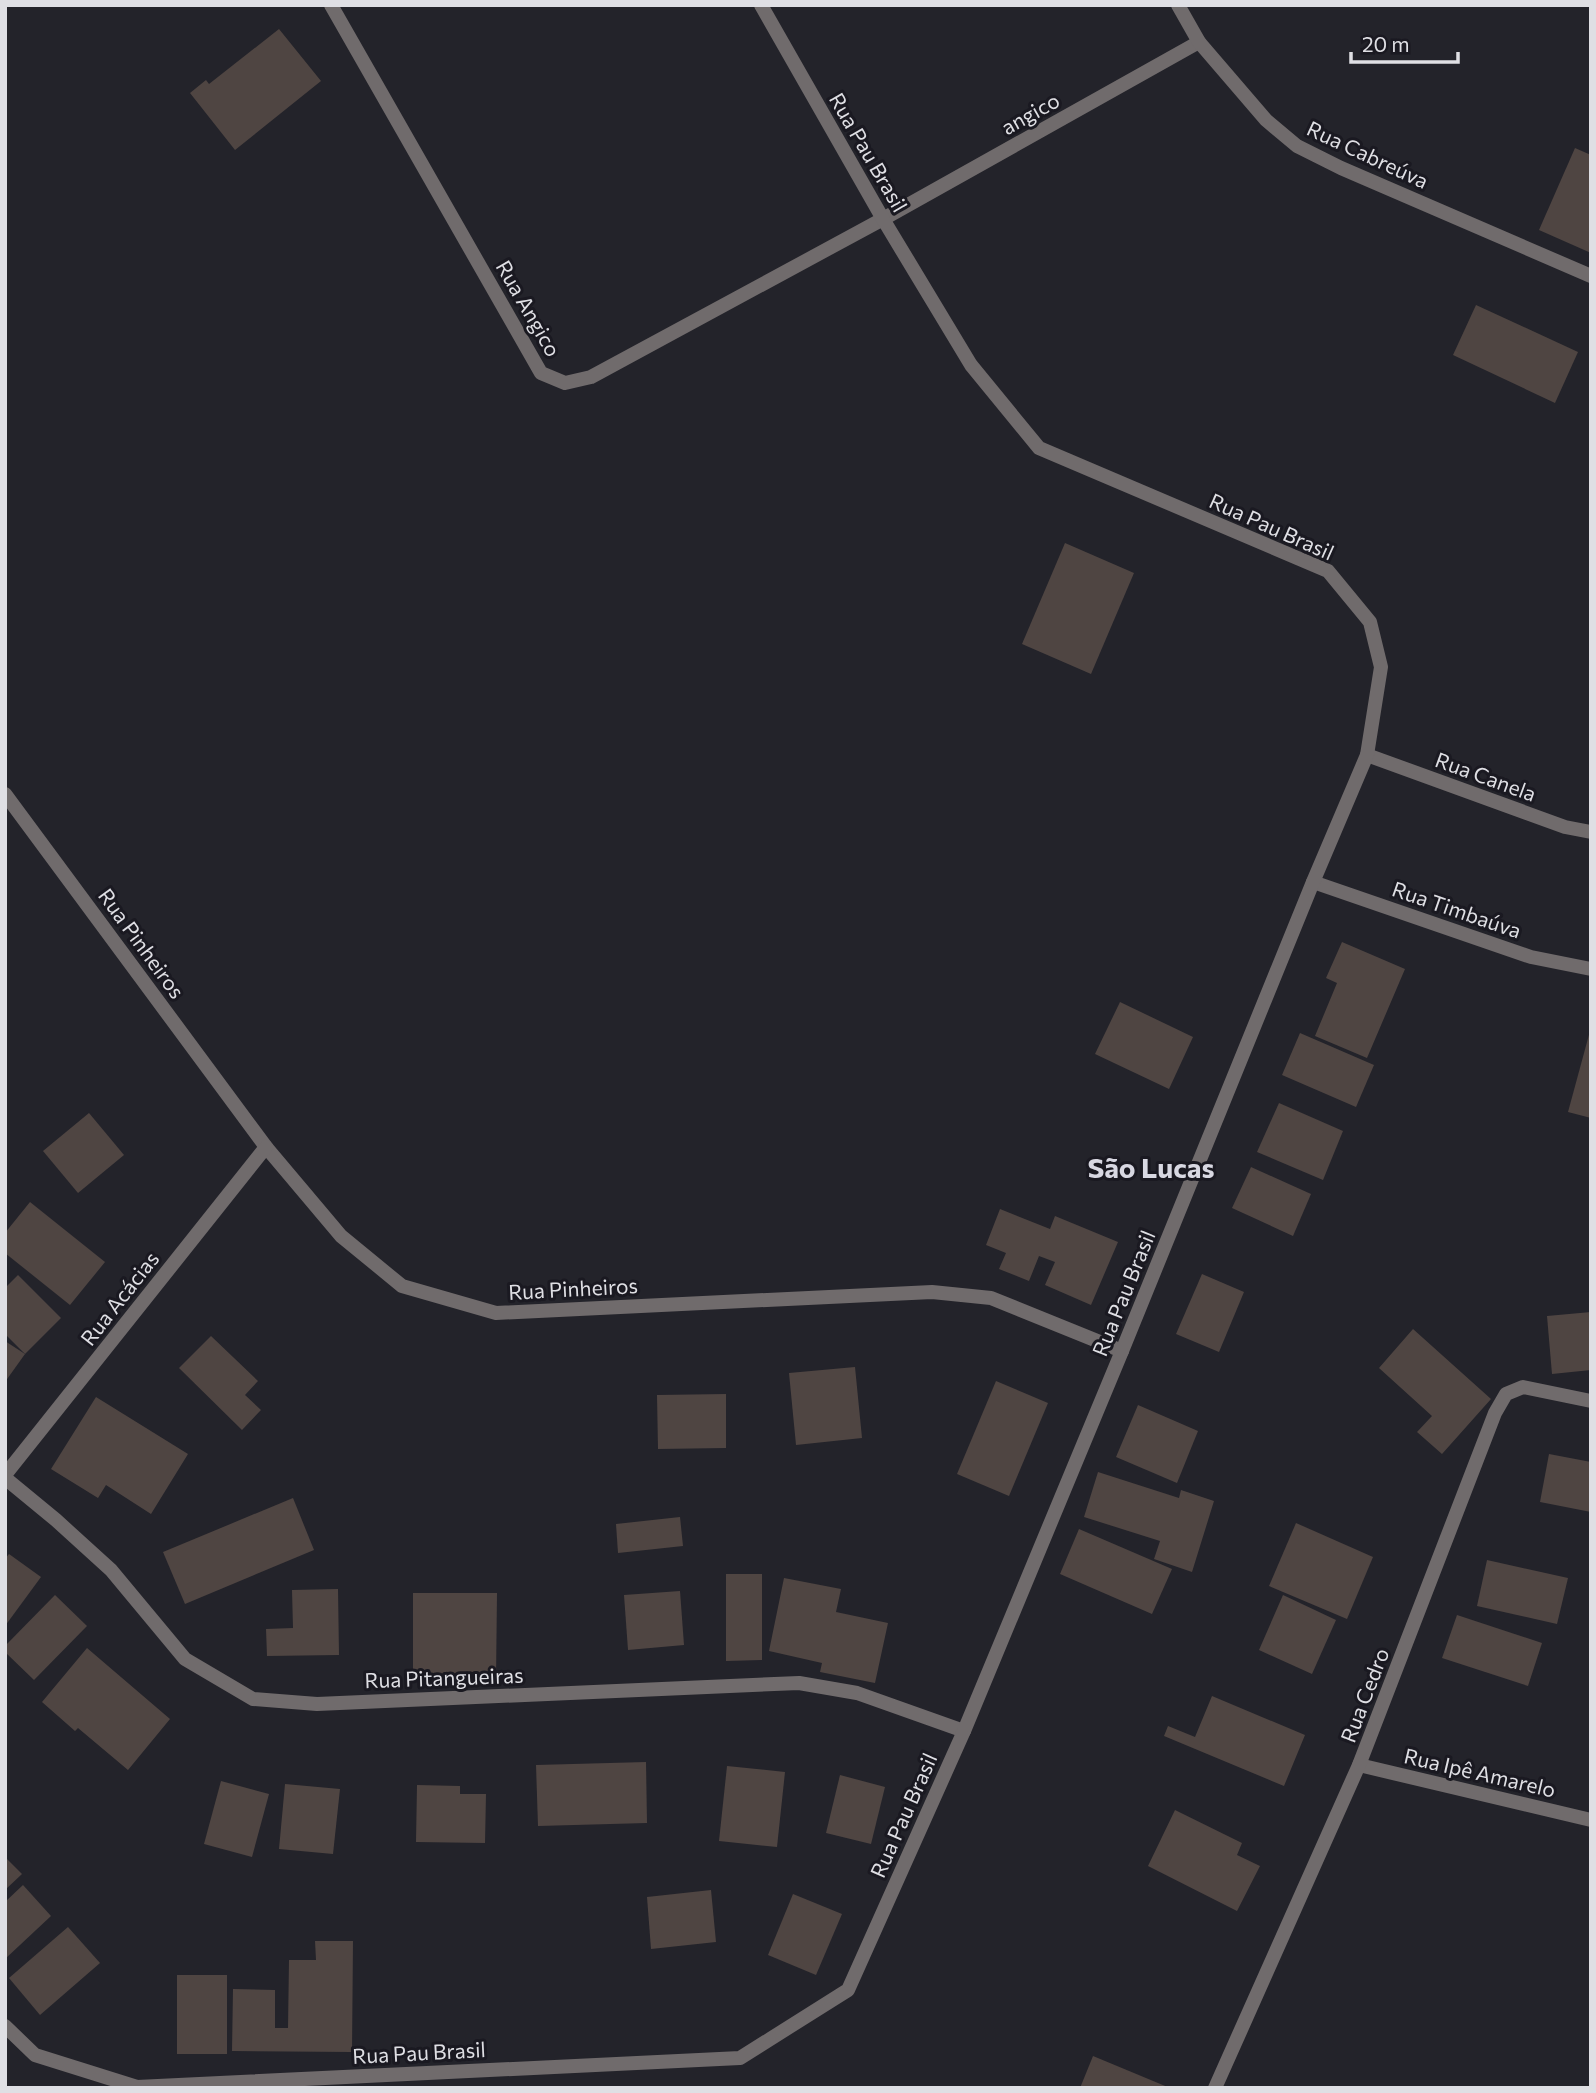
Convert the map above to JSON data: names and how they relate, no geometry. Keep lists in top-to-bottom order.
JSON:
{
  "streets": {
    "street": [
      "angico",
      "Rua Pau Brasil",
      "Rua Cabreúva",
      "Rua Angico",
      "Rua Canela",
      "Rua Timbaúva",
      "Rua Pinheiros",
      "Rua Acácias",
      "Rua Pitangueiras",
      "Rua Cedro",
      "Rua Ipê Amarelo"
    ]
  },
  "crossings": [
    ["angico", "Rua Pau Brasil"],
    ["angico", "Rua Cabreúva"],
    ["angico", "Rua Angico"],
    ["Rua Pau Brasil", "Rua Angico"],
    ["Rua Pau Brasil", "Rua Canela"],
    ["Rua Pau Brasil", "Rua Timbaúva"],
    ["Rua Pau Brasil", "Rua Pinheiros"],
    ["Rua Pau Brasil", "Rua Pitangueiras"],
    ["Rua Pinheiros", "Rua Acácias"],
    ["Rua Acácias", "Rua Pitangueiras"],
    ["Rua Cedro", "Rua Ipê Amarelo"]
  ],
  "districts": ["São Lucas"],
  "scale_bar": "20 m"
}
